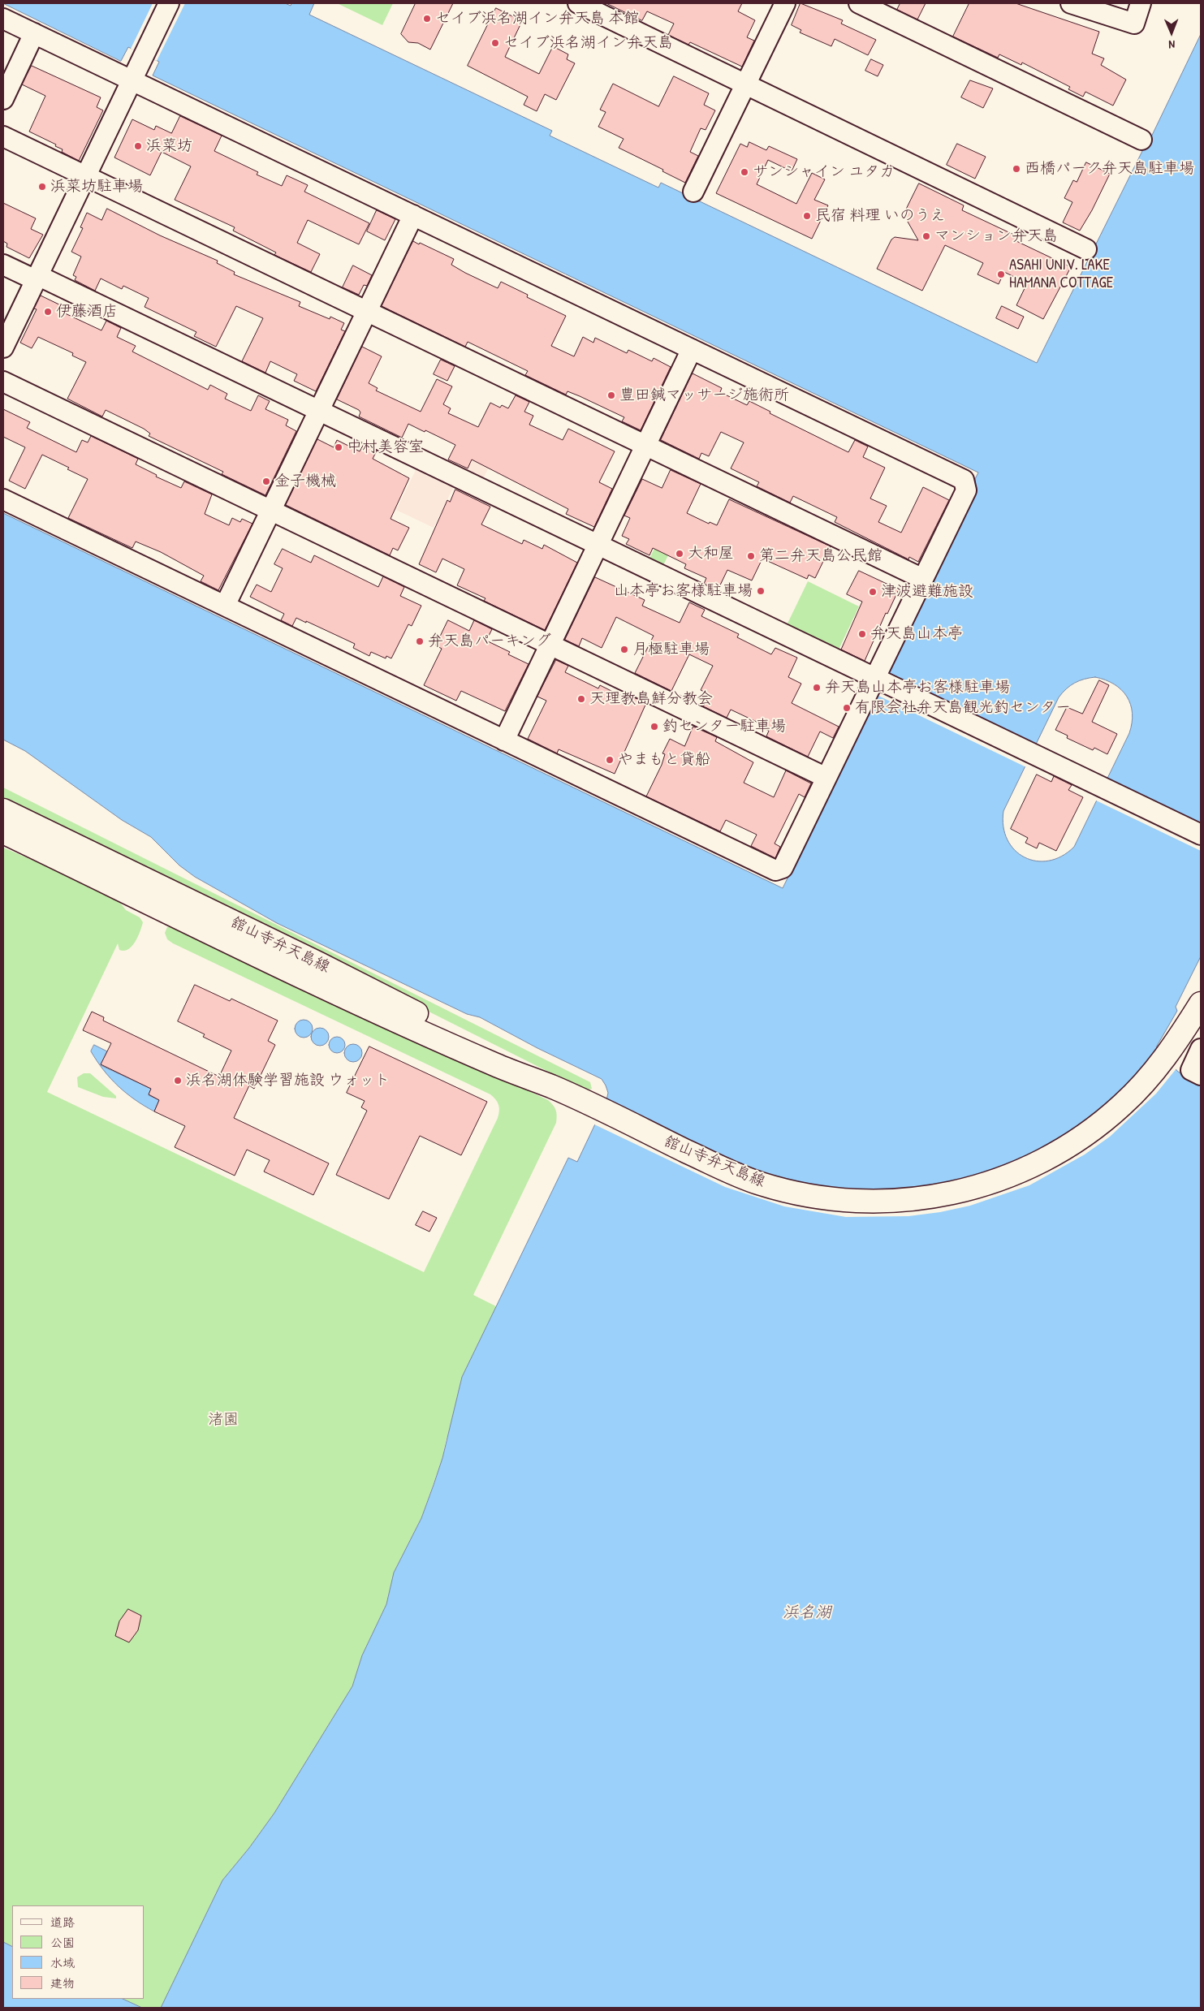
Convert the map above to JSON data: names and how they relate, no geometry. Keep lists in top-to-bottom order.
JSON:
{
  "streets": {
    "main road": ["舘山寺弁天島線"]
  },
  "water": ["浜名湖"],
  "parks": ["渚園"],
  "places": [
    "セイブ浜名湖イン弁天島 本館",
    "セイブ浜名湖イン弁天島",
    "浜菜坊",
    "西橋パーク弁天島駐車場",
    "サンシャイン ユタカ",
    "浜菜坊駐車場",
    "民宿 料理 いのうえ",
    "マンション弁天島",
    "ASAHI UNIV. LAKE HAMANA COTTAGE",
    "伊藤酒店",
    "豊田鍼マッサージ施術所",
    "中村美容室",
    "金子機械",
    "大和屋",
    "第二弁天島公民館",
    "山本亭お客様駐車場",
    "津波避難施設",
    "弁天島山本亭",
    "弁天島パーキング",
    "月極駐車場",
    "弁天島山本亭お客様駐車場",
    "天理教島鮮分教会",
    "有限会社弁天島観光釣センター",
    "釣センター駐車場",
    "やまもと貸船",
    "浜名湖体験学習施設 ウォット"
  ],
  "legend": [
    "道路",
    "公園",
    "水域",
    "建物"
  ],
  "north": "bottom"
}
